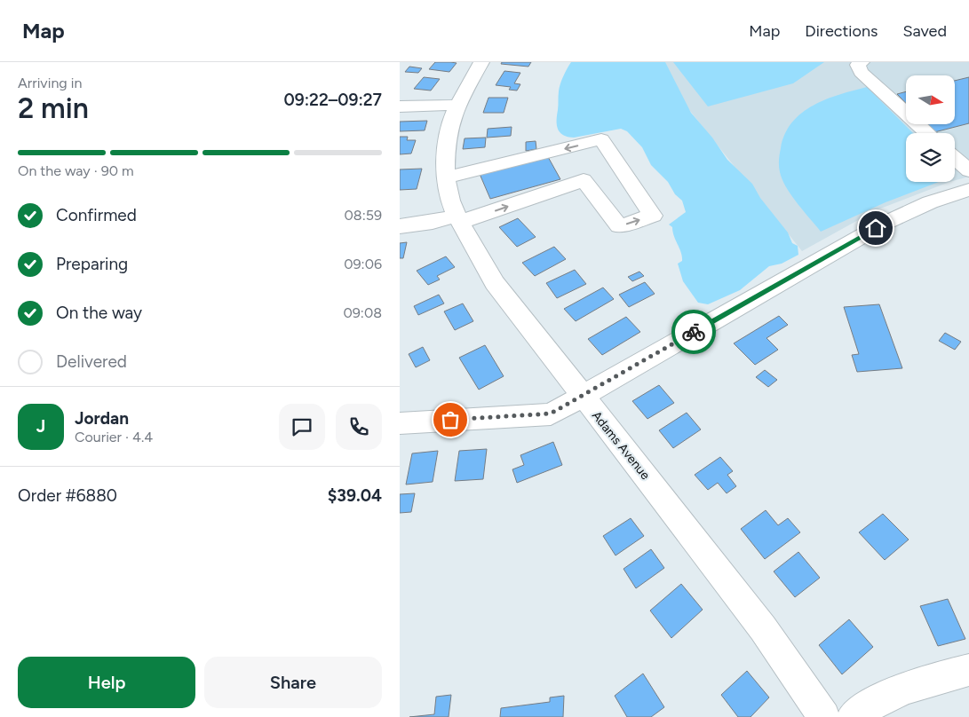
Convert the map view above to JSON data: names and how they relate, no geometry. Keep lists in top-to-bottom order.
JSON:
{
  "streets": {
    "street": ["Adams Avenue"]
  },
  "north": "right",
  "page": {
    "header": "Map",
    "nav": ["Map", "Directions", "Saved"],
    "heading": ["2 min", "Arriving in", "09:22–09:27"],
    "panel": [
      "Jordan",
      "Courier · 4.4",
      "Order #6880",
      "$39.04"
    ],
    "bar": "On the way · 90 m",
    "list": [
      ["Confirmed", "08:59"],
      ["Preparing", "09:06"],
      ["On the way", "09:08"],
      "Delivered"
    ],
    "round": "J",
    "buttons": ["Help", "Share"]
  }
}
